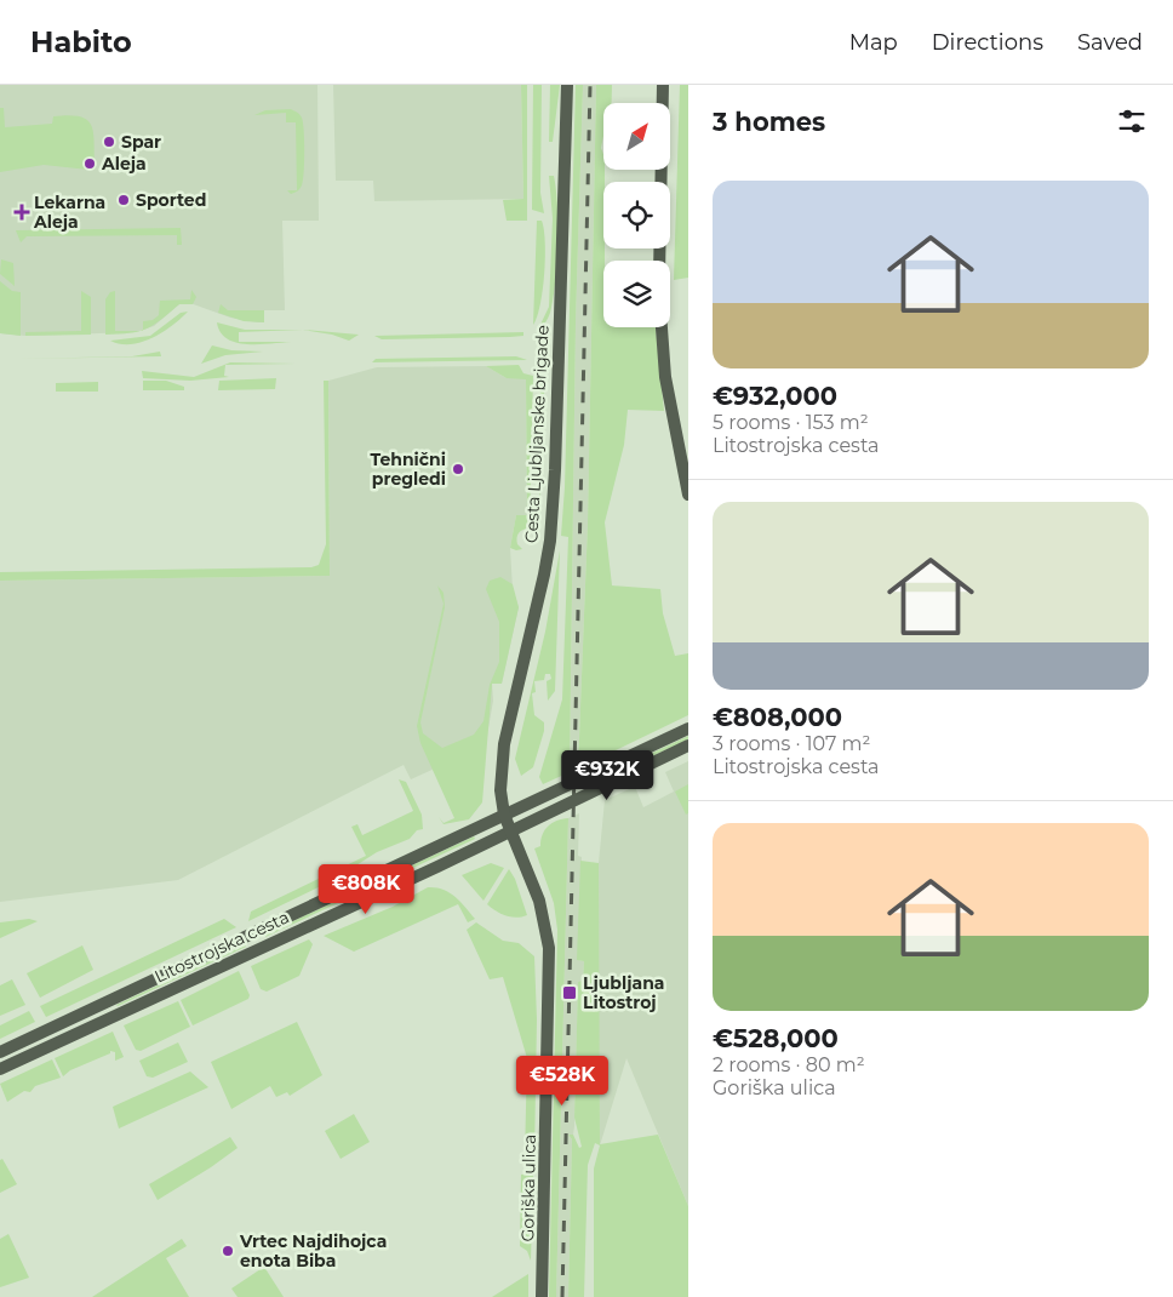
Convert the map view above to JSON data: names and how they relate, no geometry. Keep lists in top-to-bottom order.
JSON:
{
  "streets": {
    "street": ["Cesta Ljubljanske brigade", "Litostrojska cesta", "Goriška ulica"]
  },
  "crossings": [
    ["Cesta Ljubljanske brigade", "Litostrojska cesta"],
    ["Cesta Ljubljanske brigade", "Goriška ulica"],
    ["Litostrojska cesta", "Goriška ulica"]
  ],
  "places": {
    "other": [
      "Spar",
      "Aleja",
      "Sported",
      "Tehnični pregledi",
      "Vrtec Najdihojca enota Biba"
    ],
    "health": ["Lekarna Aleja"],
    "transit": ["Ljubljana Litostroj"]
  },
  "north": "top right",
  "page": {
    "header": "Habito",
    "nav": ["Map", "Directions", "Saved"],
    "heading": "3 homes",
    "list": [
      {
        "name": "€932,000",
        "note": "5 rooms · 153 m² · Litostrojska cesta"
      },
      {
        "name": "€808,000",
        "note": "3 rooms · 107 m² · Litostrojska cesta"
      },
      {
        "name": "€528,000",
        "note": "2 rooms · 80 m² · Goriška ulica"
      }
    ],
    "price": ["€932K", "€808K", "€528K"]
  }
}
